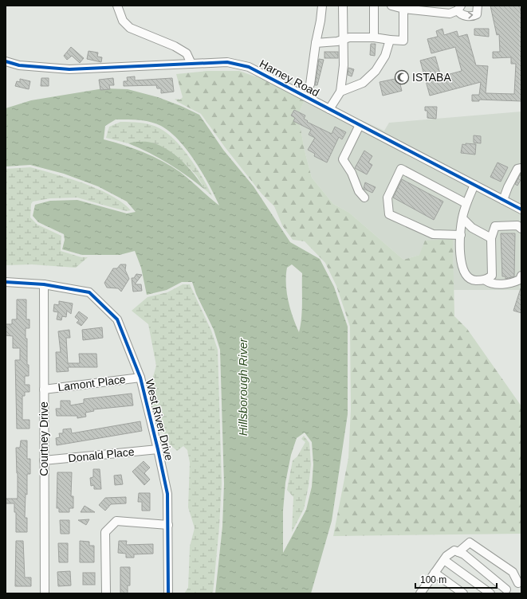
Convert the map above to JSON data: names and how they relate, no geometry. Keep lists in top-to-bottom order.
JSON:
{
  "streets": {
    "street": [
      "Harney Road",
      "Lamont Place",
      "West River Drive",
      "Courtney Drive",
      "Donald Place"
    ]
  },
  "crossings": [
    ["Lamont Place", "West River Drive"],
    ["Lamont Place", "Courtney Drive"],
    ["West River Drive", "Courtney Drive"],
    ["West River Drive", "Donald Place"],
    ["Courtney Drive", "Donald Place"]
  ],
  "water": ["Hillsborough River"],
  "places": {
    "mosque": ["ISTABA"]
  },
  "scale_bar": "100 m"
}
